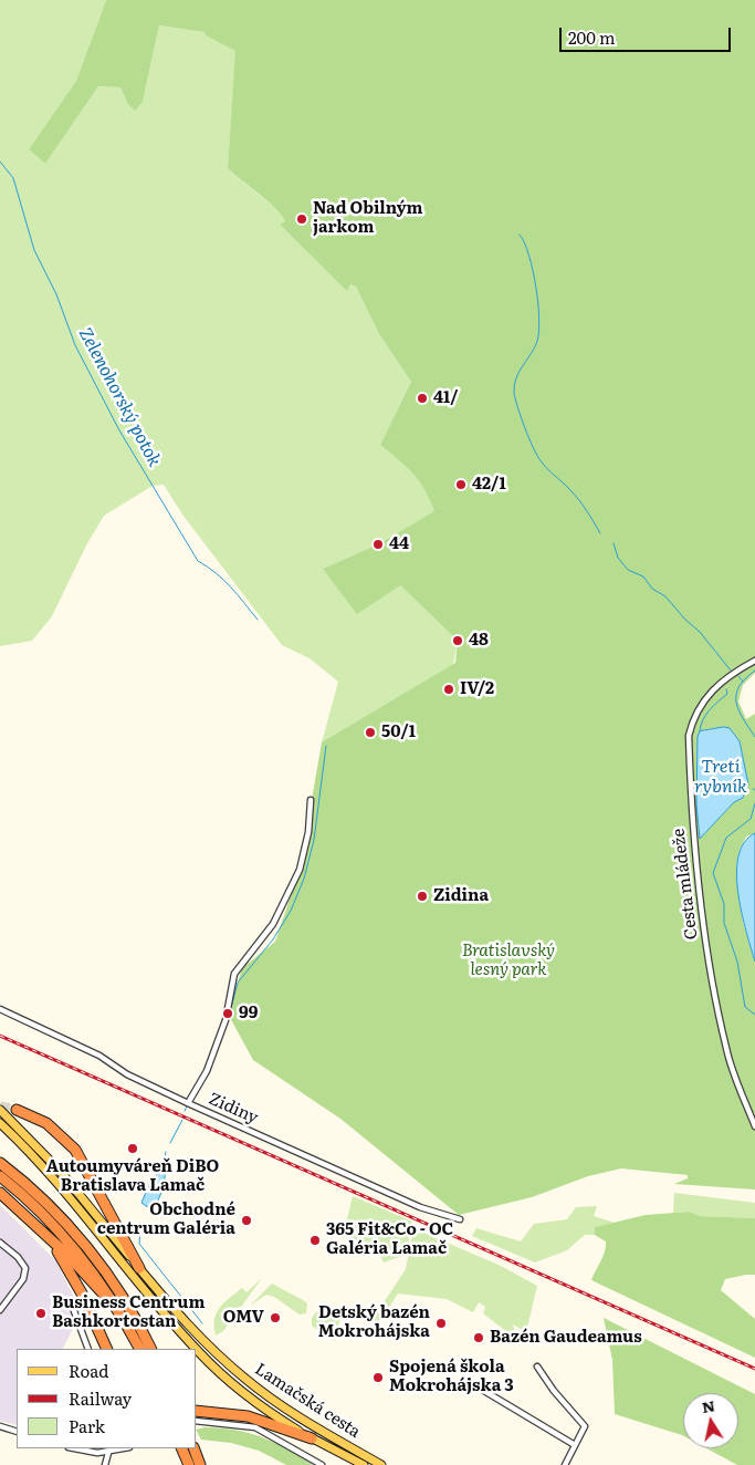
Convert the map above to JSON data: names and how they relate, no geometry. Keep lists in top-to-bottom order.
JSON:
{
  "streets": {
    "main road": ["Lamačská cesta"],
    "street": ["Cesta mládeže", "Zidiny"]
  },
  "water": ["Zelenohorský potok", "Tretí rybník"],
  "parks": ["Bratislavský lesný park"],
  "places": [
    "Nad Obilným jarkom",
    "41/",
    "42/1",
    "44",
    "48",
    "IV/2",
    "50/1",
    "Zidina",
    "99",
    "Autoumyváreň DiBO Bratislava Lamač",
    "Obchodné centrum Galéria",
    "365 Fit&Co - OC Galéria Lamač",
    "Business Centrum Bashkortostan",
    "OMV",
    "Detský bazén Mokrohájska",
    "Bazén Gaudeamus",
    "Spojená škola Mokrohájska 3"
  ],
  "legend": ["Road", "Railway", "Park"],
  "scale_bar": "200 m",
  "north": "top"
}
